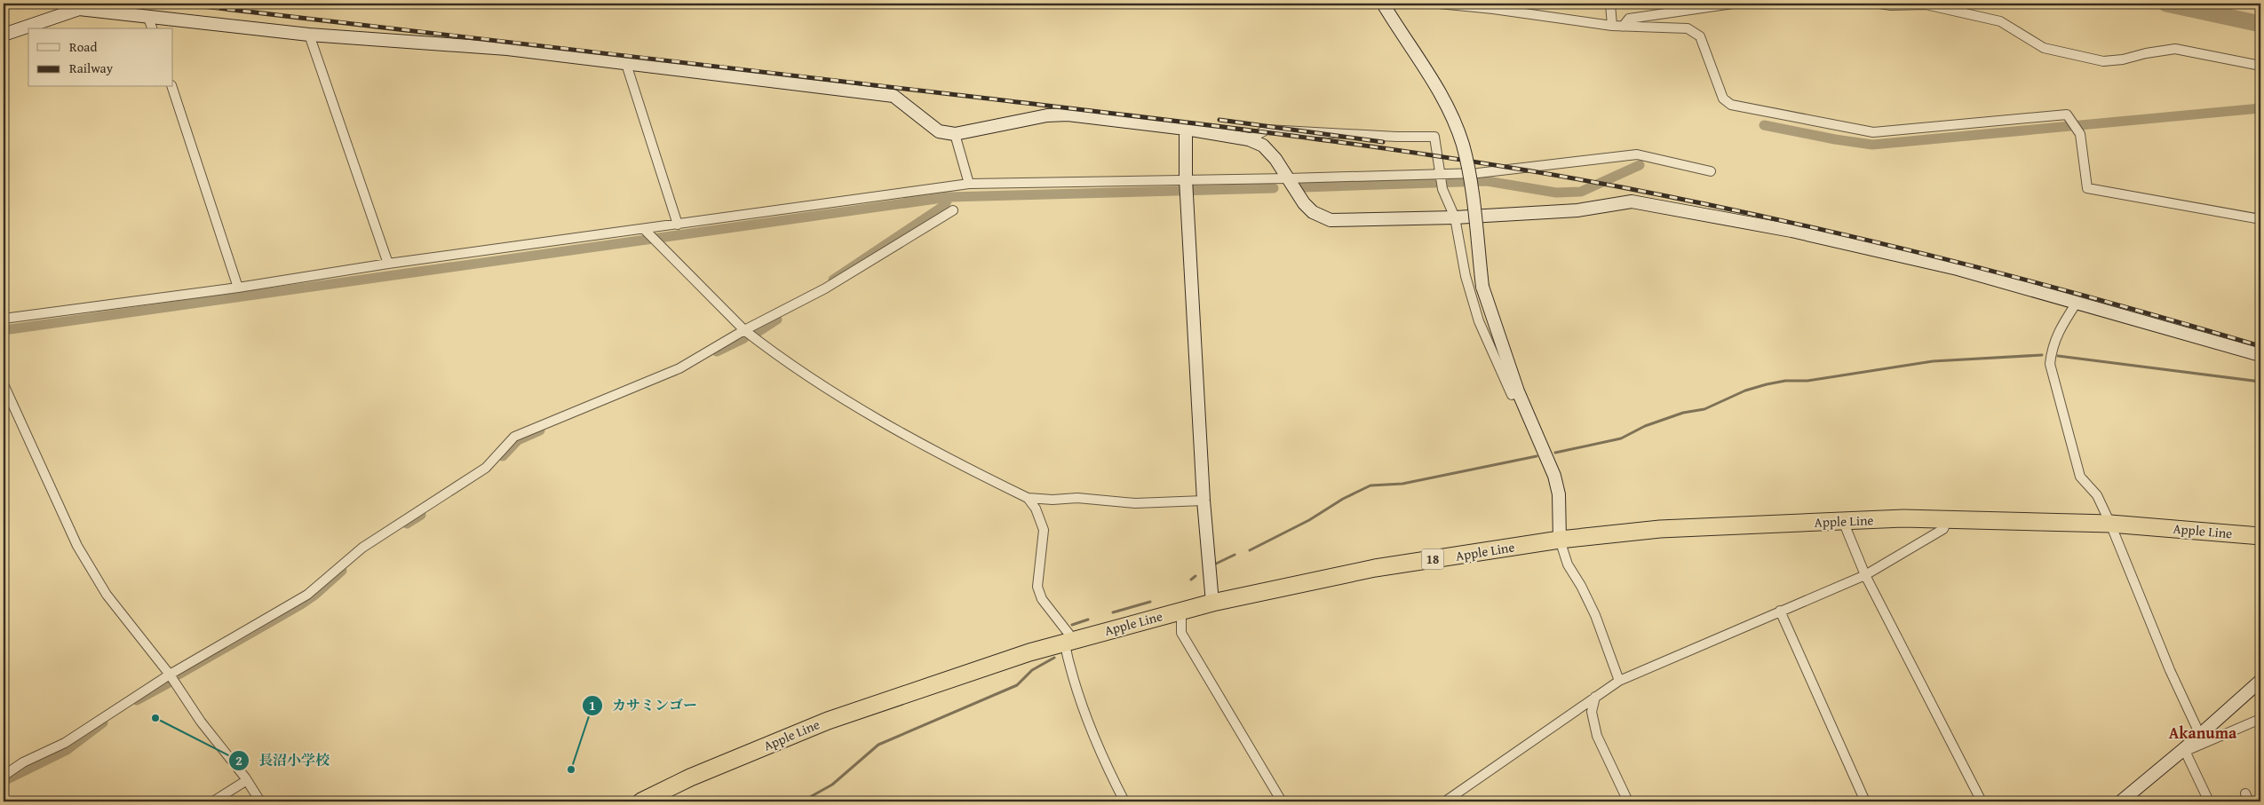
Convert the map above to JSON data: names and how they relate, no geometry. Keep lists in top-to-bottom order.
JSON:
{
  "streets": {
    "highway": ["Apple Line", "18"]
  },
  "districts": ["Akanuma"],
  "places": ["長沼小学校", "カサミンゴー"],
  "legend": ["Road", "Railway"]
}
